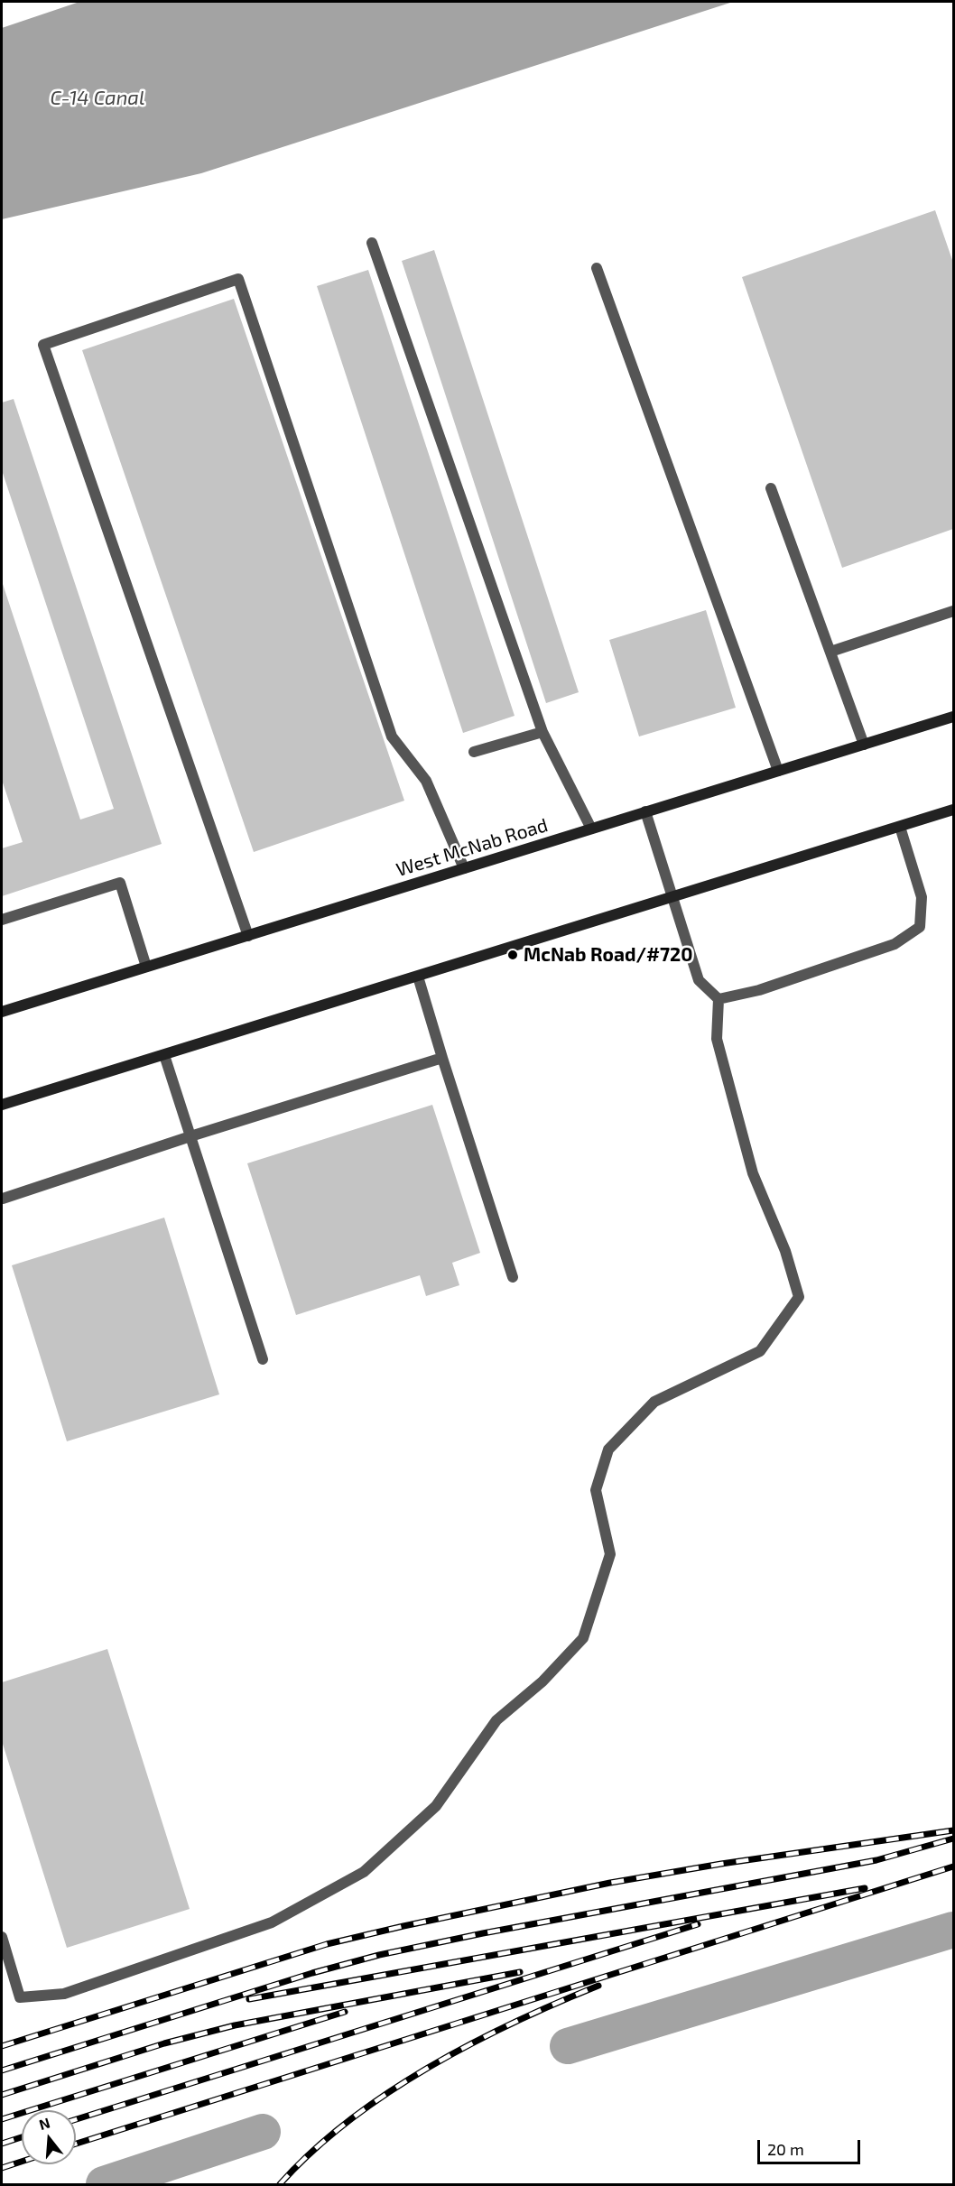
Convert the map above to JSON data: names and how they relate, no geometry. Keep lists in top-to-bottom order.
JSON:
{
  "streets": {
    "main road": ["West McNab Road"]
  },
  "water": ["C-14 Canal"],
  "places": ["McNab Road/#720"],
  "scale_bar": "20 m",
  "north": "top"
}
